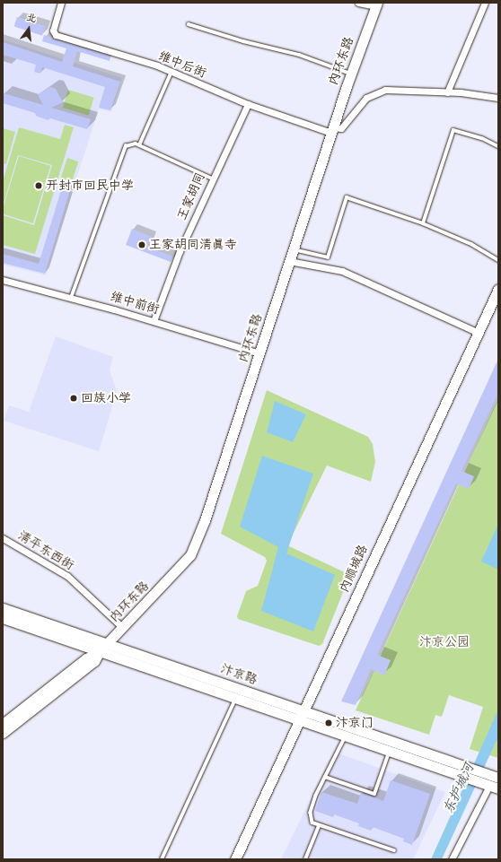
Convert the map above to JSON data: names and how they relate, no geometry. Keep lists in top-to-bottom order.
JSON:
{
  "streets": {
    "street": [
      "内环东路",
      "维中后街",
      "王家胡同",
      "维中前街",
      "清平东西街",
      "内顺城路",
      "汴京路"
    ]
  },
  "crossings": [
    ["内环东路", "维中后街"],
    ["内环东路", "维中前街"],
    ["内环东路", "清平东西街"],
    ["内环东路", "汴京路"],
    ["维中后街", "王家胡同"],
    ["王家胡同", "维中前街"],
    ["内顺城路", "汴京路"]
  ],
  "water": ["东护城河"],
  "parks": ["汴京公园"],
  "places": [
    "开封市回民中学",
    "王家胡同清真寺",
    "回族小学",
    "汴京门"
  ],
  "north": "top"
}
